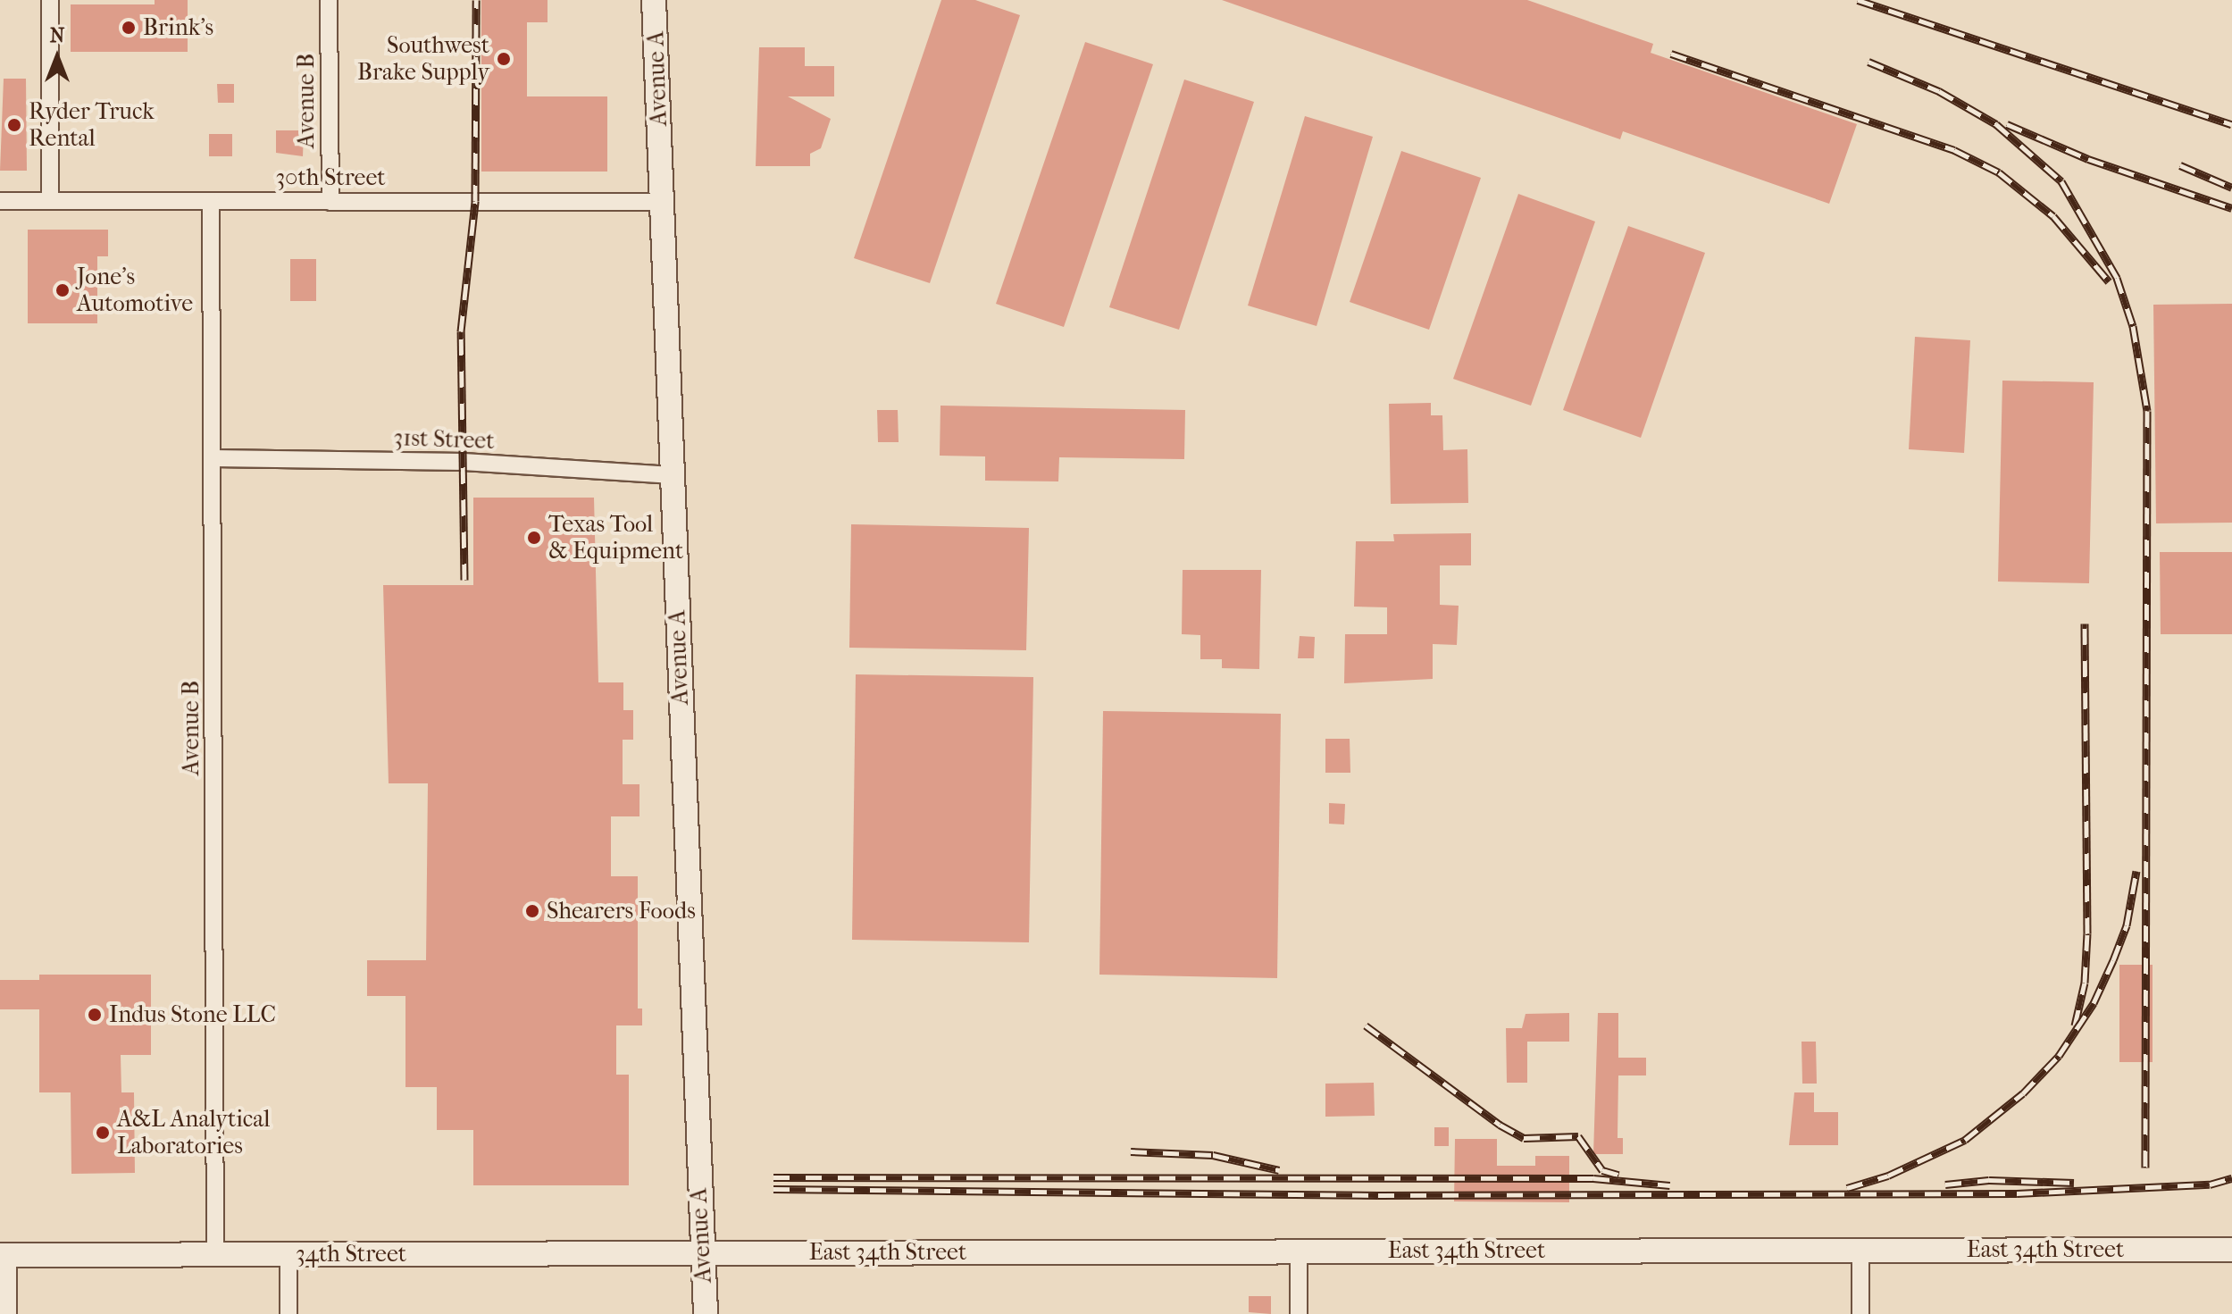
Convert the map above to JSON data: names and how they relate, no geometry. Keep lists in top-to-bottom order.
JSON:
{
  "streets": {
    "main road": ["Avenue A", "East 34th Street", "34th Street"],
    "street": ["Avenue B", "30th Street", "31st Street"]
  },
  "crossings": [
    ["Avenue A", "30th Street"],
    ["Avenue A", "31st Street"],
    ["Avenue A", "East 34th Street"],
    ["Avenue A", "34th Street"],
    ["Avenue B", "30th Street"],
    ["Avenue B", "31st Street"],
    ["Avenue B", "34th Street"],
    ["East 34th Street", "34th Street"]
  ],
  "places": [
    "Brink's",
    "Southwest Brake Supply",
    "Ryder Truck Rental",
    "Jone's Automotive",
    "Texas Tool & Equipment",
    "Shearers Foods",
    "Indus Stone LLC",
    "A&L Analytical Laboratories"
  ],
  "north": "top"
}
